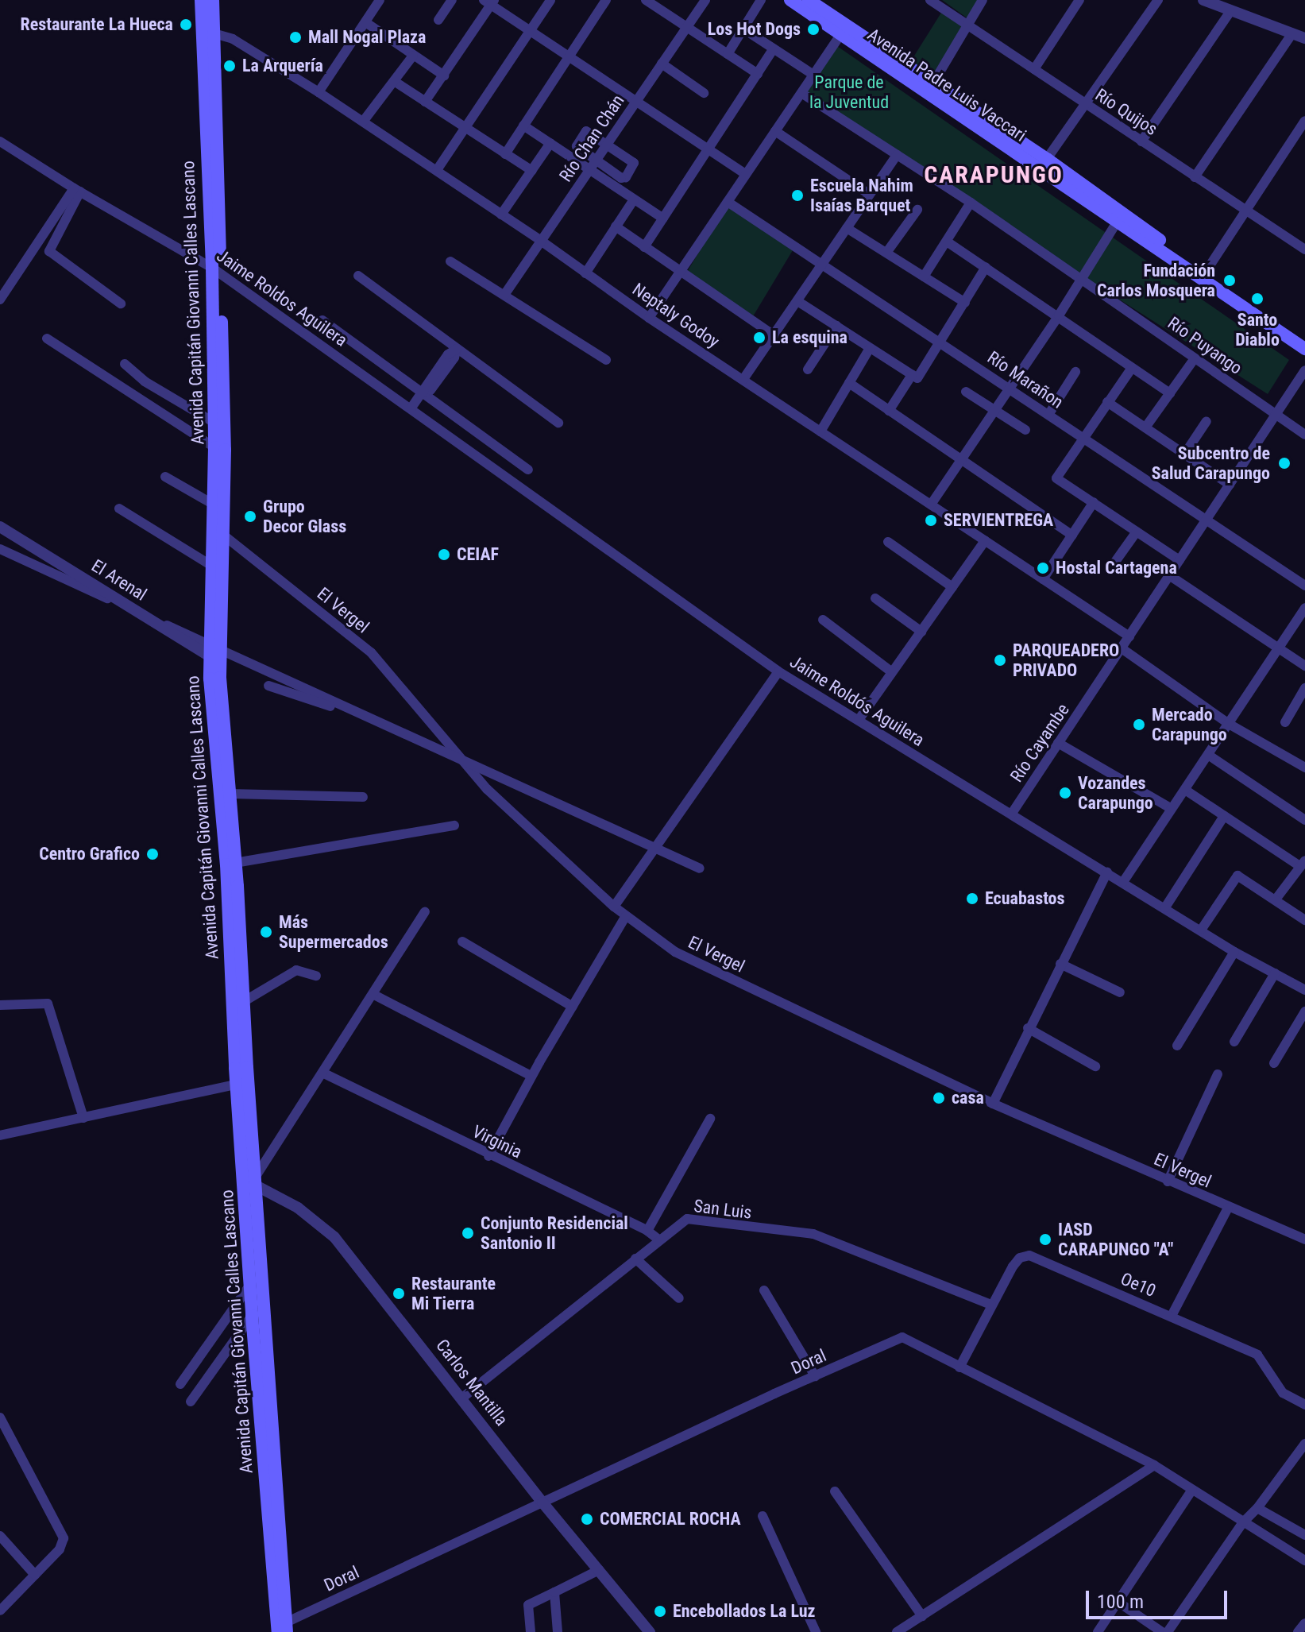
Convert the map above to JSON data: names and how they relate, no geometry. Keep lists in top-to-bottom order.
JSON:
{
  "streets": {
    "main road": ["Avenida Padre Luis Vaccari", "Avenida Capitán Giovanni Calles Lascano"],
    "street": [
      "Río Quijos",
      "Río Chan Chán",
      "Jaime Roldos Aguilera",
      "Neptaly Godoy",
      "Río Puyango",
      "Río Marañon",
      "El Arenal",
      "El Vergel",
      "Jaime Roldós Aguilera",
      "Río Cayambe",
      "Virginia",
      "San Luis",
      "Oe10",
      "Doral",
      "Carlos Mantilla"
    ]
  },
  "crossings": [
    ["Río Chan Chán", "Neptaly Godoy"],
    ["Jaime Roldos Aguilera", "Avenida Capitán Giovanni Calles Lascano"],
    ["Jaime Roldos Aguilera", "Jaime Roldós Aguilera"],
    ["Avenida Capitán Giovanni Calles Lascano", "Neptaly Godoy"],
    ["Avenida Capitán Giovanni Calles Lascano", "El Arenal"],
    ["Avenida Capitán Giovanni Calles Lascano", "El Vergel"],
    ["Avenida Capitán Giovanni Calles Lascano", "Doral"],
    ["Avenida Capitán Giovanni Calles Lascano", "Carlos Mantilla"],
    ["Neptaly Godoy", "Río Cayambe"],
    ["Río Puyango", "Río Cayambe"],
    ["Río Marañon", "Río Cayambe"],
    ["Jaime Roldós Aguilera", "Río Cayambe"],
    ["Virginia", "San Luis"],
    ["San Luis", "Oe10"],
    ["San Luis", "Carlos Mantilla"],
    ["Oe10", "Doral"],
    ["Doral", "Carlos Mantilla"]
  ],
  "districts": ["CARAPUNGO"],
  "parks": ["Parque de la Juventud"],
  "places": [
    "Restaurante La Hueca",
    "Los Hot Dogs",
    "Mall Nogal Plaza",
    "La Arquería",
    "Escuela Nahim Isaías Barquet",
    "Fundación Carlos Mosquera",
    "Santo Diablo",
    "La esquina",
    "Subcentro de Salud Carapungo",
    "Grupo Decor Glass",
    "SERVIENTREGA",
    "CEIAF",
    "Hostal Cartagena",
    "PARQUEADERO PRIVADO",
    "Mercado Carapungo",
    "Vozandes Carapungo",
    "Centro Grafico",
    "Ecuabastos",
    "Más Supermercados",
    "casa",
    "Conjunto Residencial Santonio II",
    "IASD CARAPUNGO \"A\"",
    "Restaurante Mi Tierra",
    "COMERCIAL ROCHA",
    "Encebollados La Luz"
  ],
  "scale_bar": "100 m"
}
